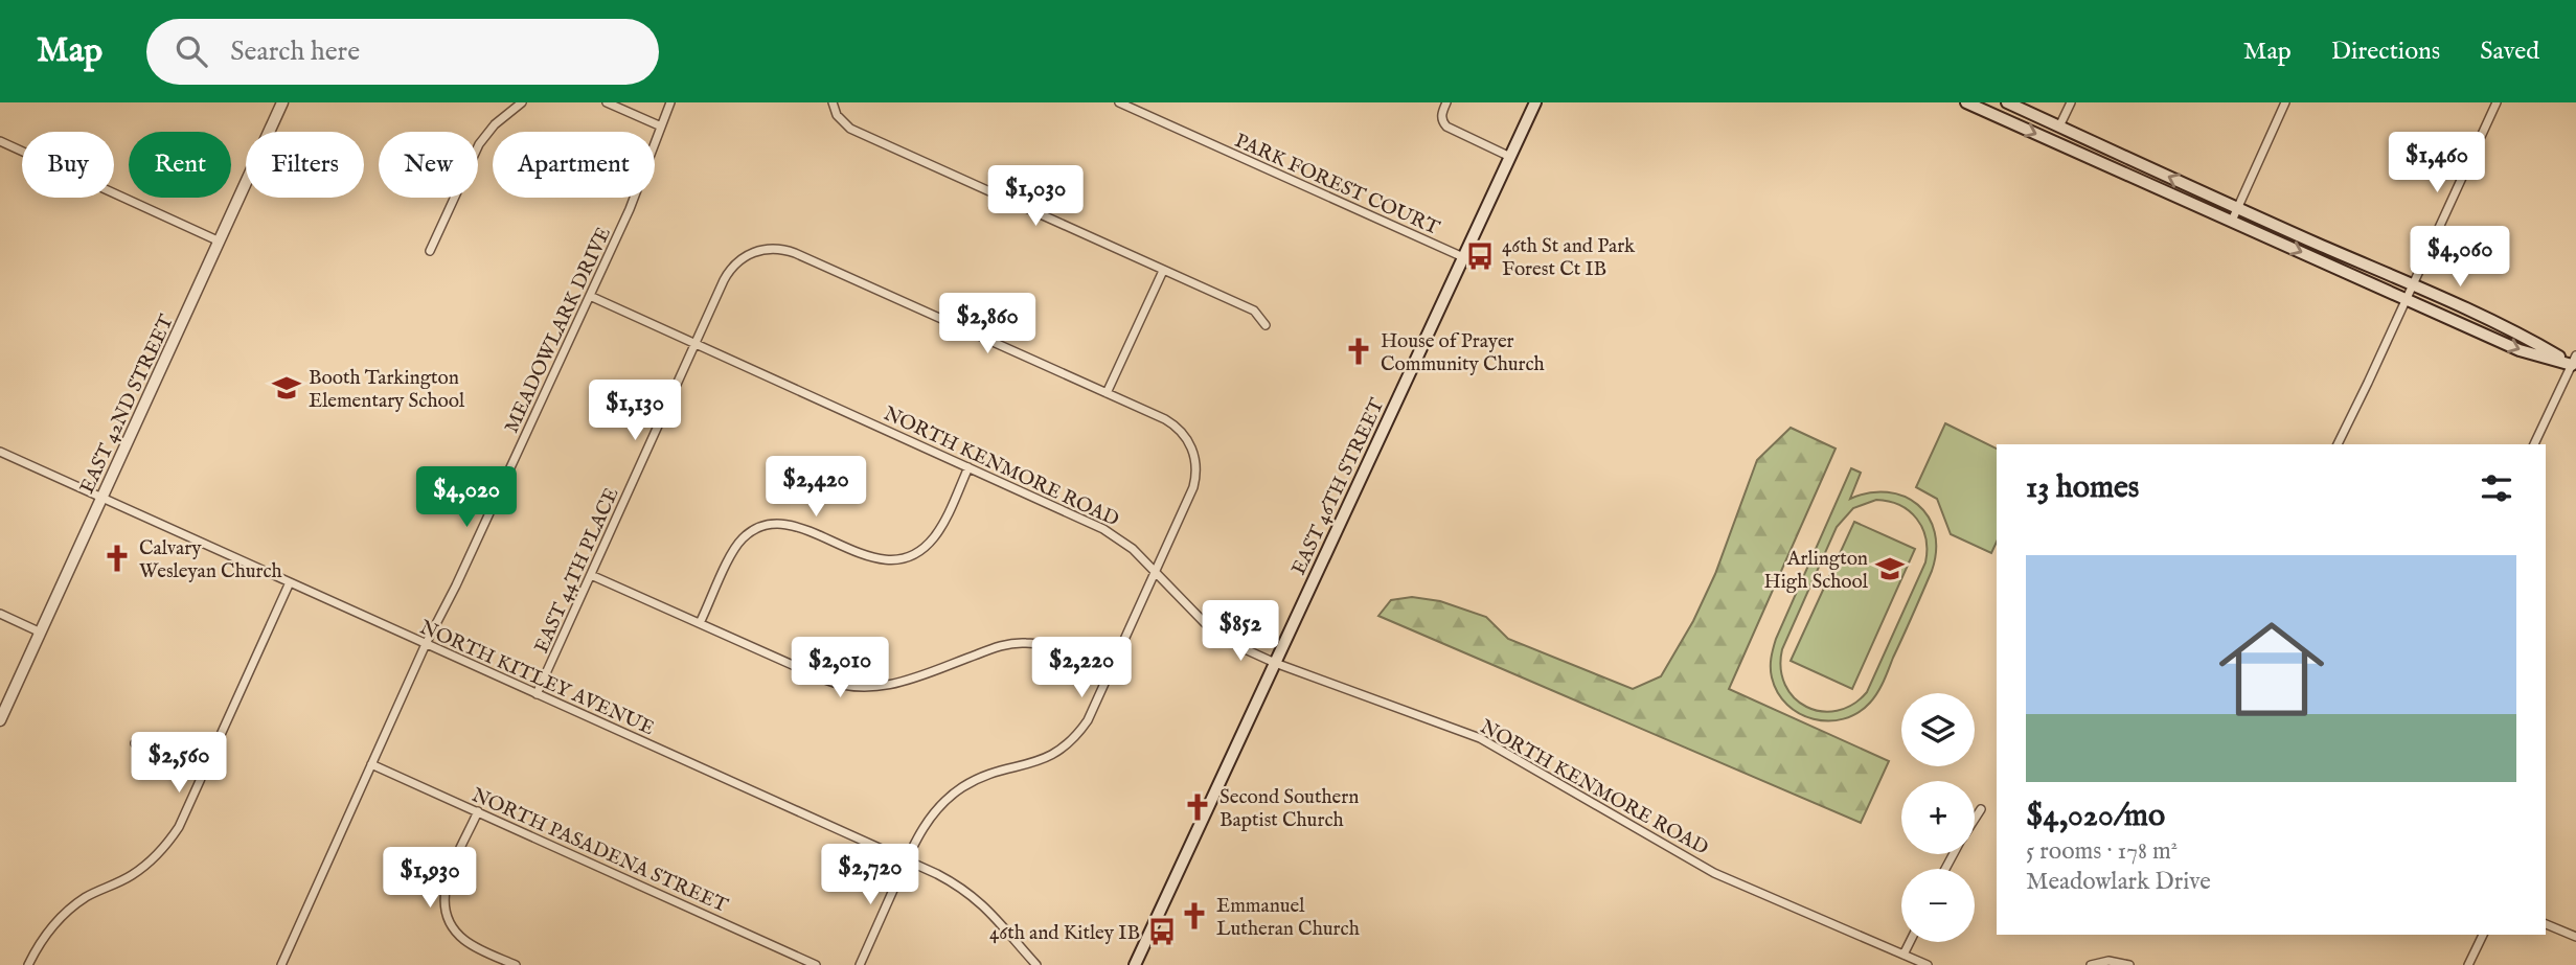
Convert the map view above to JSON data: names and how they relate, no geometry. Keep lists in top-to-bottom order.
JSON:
{
  "streets": {
    "main road": ["EAST 46TH STREET"],
    "street": [
      "PARK FOREST COURT",
      "MEADOWLARK DRIVE",
      "EAST 42ND STREET",
      "NORTH KENMORE ROAD",
      "EAST 44TH PLACE",
      "NORTH KITLEY AVENUE",
      "NORTH PASADENA STREET"
    ]
  },
  "crossings": [
    ["PARK FOREST COURT", "EAST 46TH STREET"],
    ["MEADOWLARK DRIVE", "NORTH KENMORE ROAD"],
    ["MEADOWLARK DRIVE", "NORTH KITLEY AVENUE"],
    ["MEADOWLARK DRIVE", "NORTH PASADENA STREET"],
    ["EAST 42ND STREET", "NORTH KITLEY AVENUE"],
    ["NORTH KENMORE ROAD", "EAST 46TH STREET"],
    ["NORTH KENMORE ROAD", "EAST 44TH PLACE"],
    ["EAST 44TH PLACE", "NORTH KITLEY AVENUE"]
  ],
  "places": {
    "bus stop": ["46th St and Park Forest Ct IB", "46th and Kitley IB"],
    "church": [
      "House of Prayer Community Church",
      "Calvary Wesleyan Church",
      "Second Southern Baptist Church",
      "Emmanuel Lutheran Church"
    ],
    "school or university": ["Booth Tarkington Elementary School", "Arlington High School"]
  },
  "page": {
    "header": "Map",
    "search": "Search here",
    "nav": ["Map", "Directions", "Saved"],
    "price": [
      "$1,460",
      "$1,030",
      "$4,060",
      "$2,860",
      "$1,130",
      "$2,420",
      "$4,020",
      "$852",
      "$2,010",
      "$2,220",
      "$2,560",
      "$2,720",
      "$1,930"
    ],
    "chip": [
      "Buy",
      "Rent",
      "Filters",
      "New",
      "Apartment"
    ],
    "heading": "13 homes",
    "list": [
      {
        "name": "$4,020/mo",
        "note": "5 rooms · 178 m² · Meadowlark Drive"
      }
    ],
    "map_buttons": ["+", "−"]
  }
}
